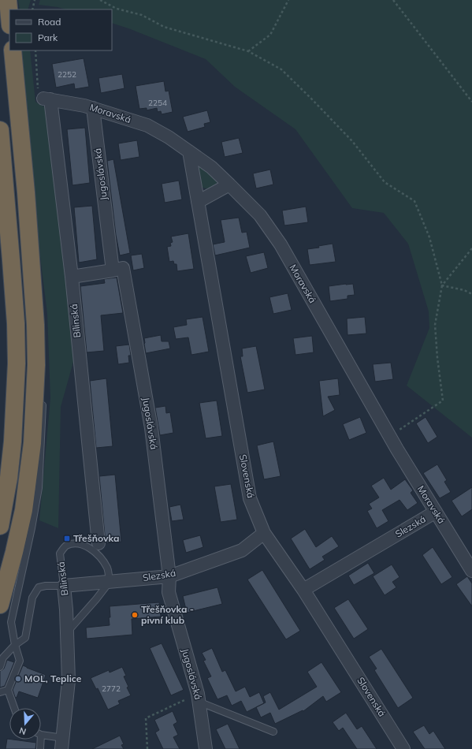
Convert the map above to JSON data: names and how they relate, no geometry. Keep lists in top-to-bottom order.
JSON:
{
  "streets": {
    "street": [
      "Moravská",
      "Jugoslávská",
      "Bílinská",
      "Slovenská",
      "Slezská"
    ]
  },
  "crossings": [
    ["Moravská", "Jugoslávská"],
    ["Moravská", "Bílinská"],
    ["Moravská", "Slovenská"],
    ["Moravská", "Slezská"],
    ["Jugoslávská", "Slezská"],
    ["Bílinská", "Slezská"],
    ["Slovenská", "Slezská"]
  ],
  "places": {
    "transit": ["Třešňovka"],
    "other": ["Třešňovka - pivní klub", "MOL, Teplice"]
  },
  "house_numbers": ["2252", "2254", "2772"],
  "legend": ["Road", "Park"],
  "north": "bottom"
}
